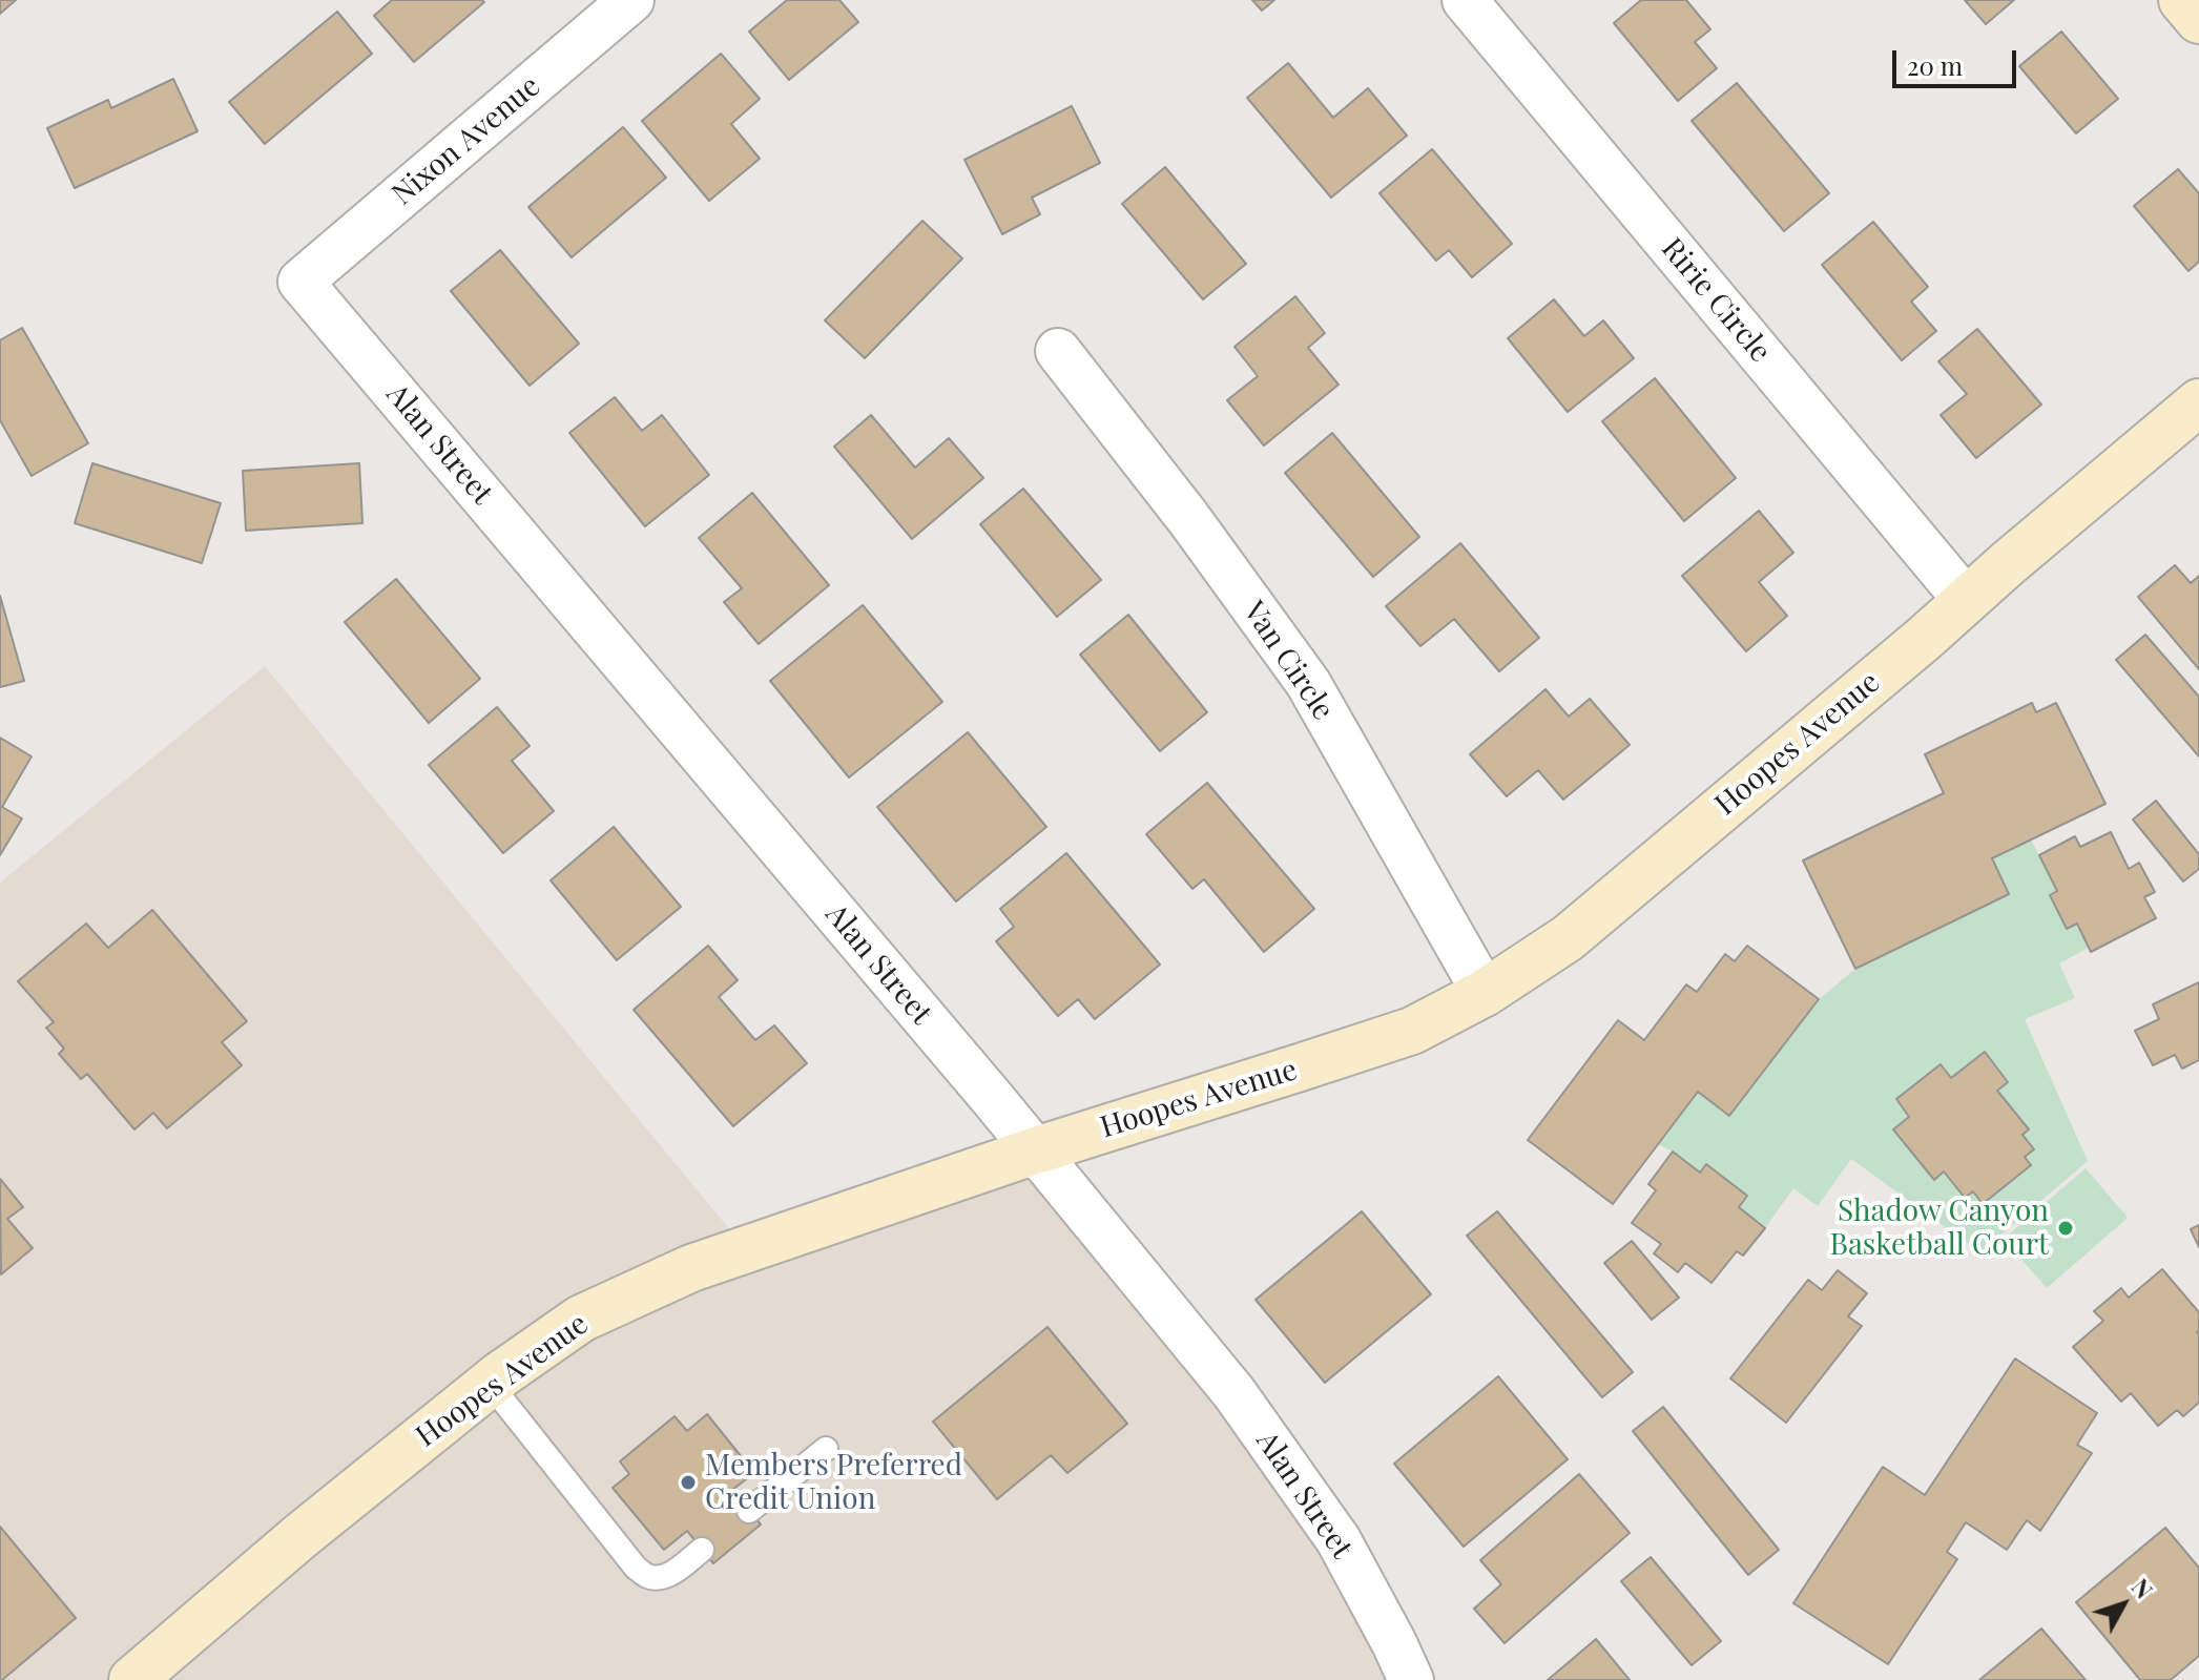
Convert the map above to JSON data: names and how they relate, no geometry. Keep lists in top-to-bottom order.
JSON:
{
  "streets": {
    "street": [
      "Nixon Avenue",
      "Ririe Circle",
      "Alan Street",
      "Van Circle",
      "Hoopes Avenue"
    ]
  },
  "crossings": [
    ["Nixon Avenue", "Alan Street"],
    ["Ririe Circle", "Hoopes Avenue"],
    ["Alan Street", "Hoopes Avenue"],
    ["Van Circle", "Hoopes Avenue"]
  ],
  "places": ["Shadow Canyon Basketball Court", "Members Preferred Credit Union"],
  "scale_bar": "20 m",
  "north": "top right"
}
